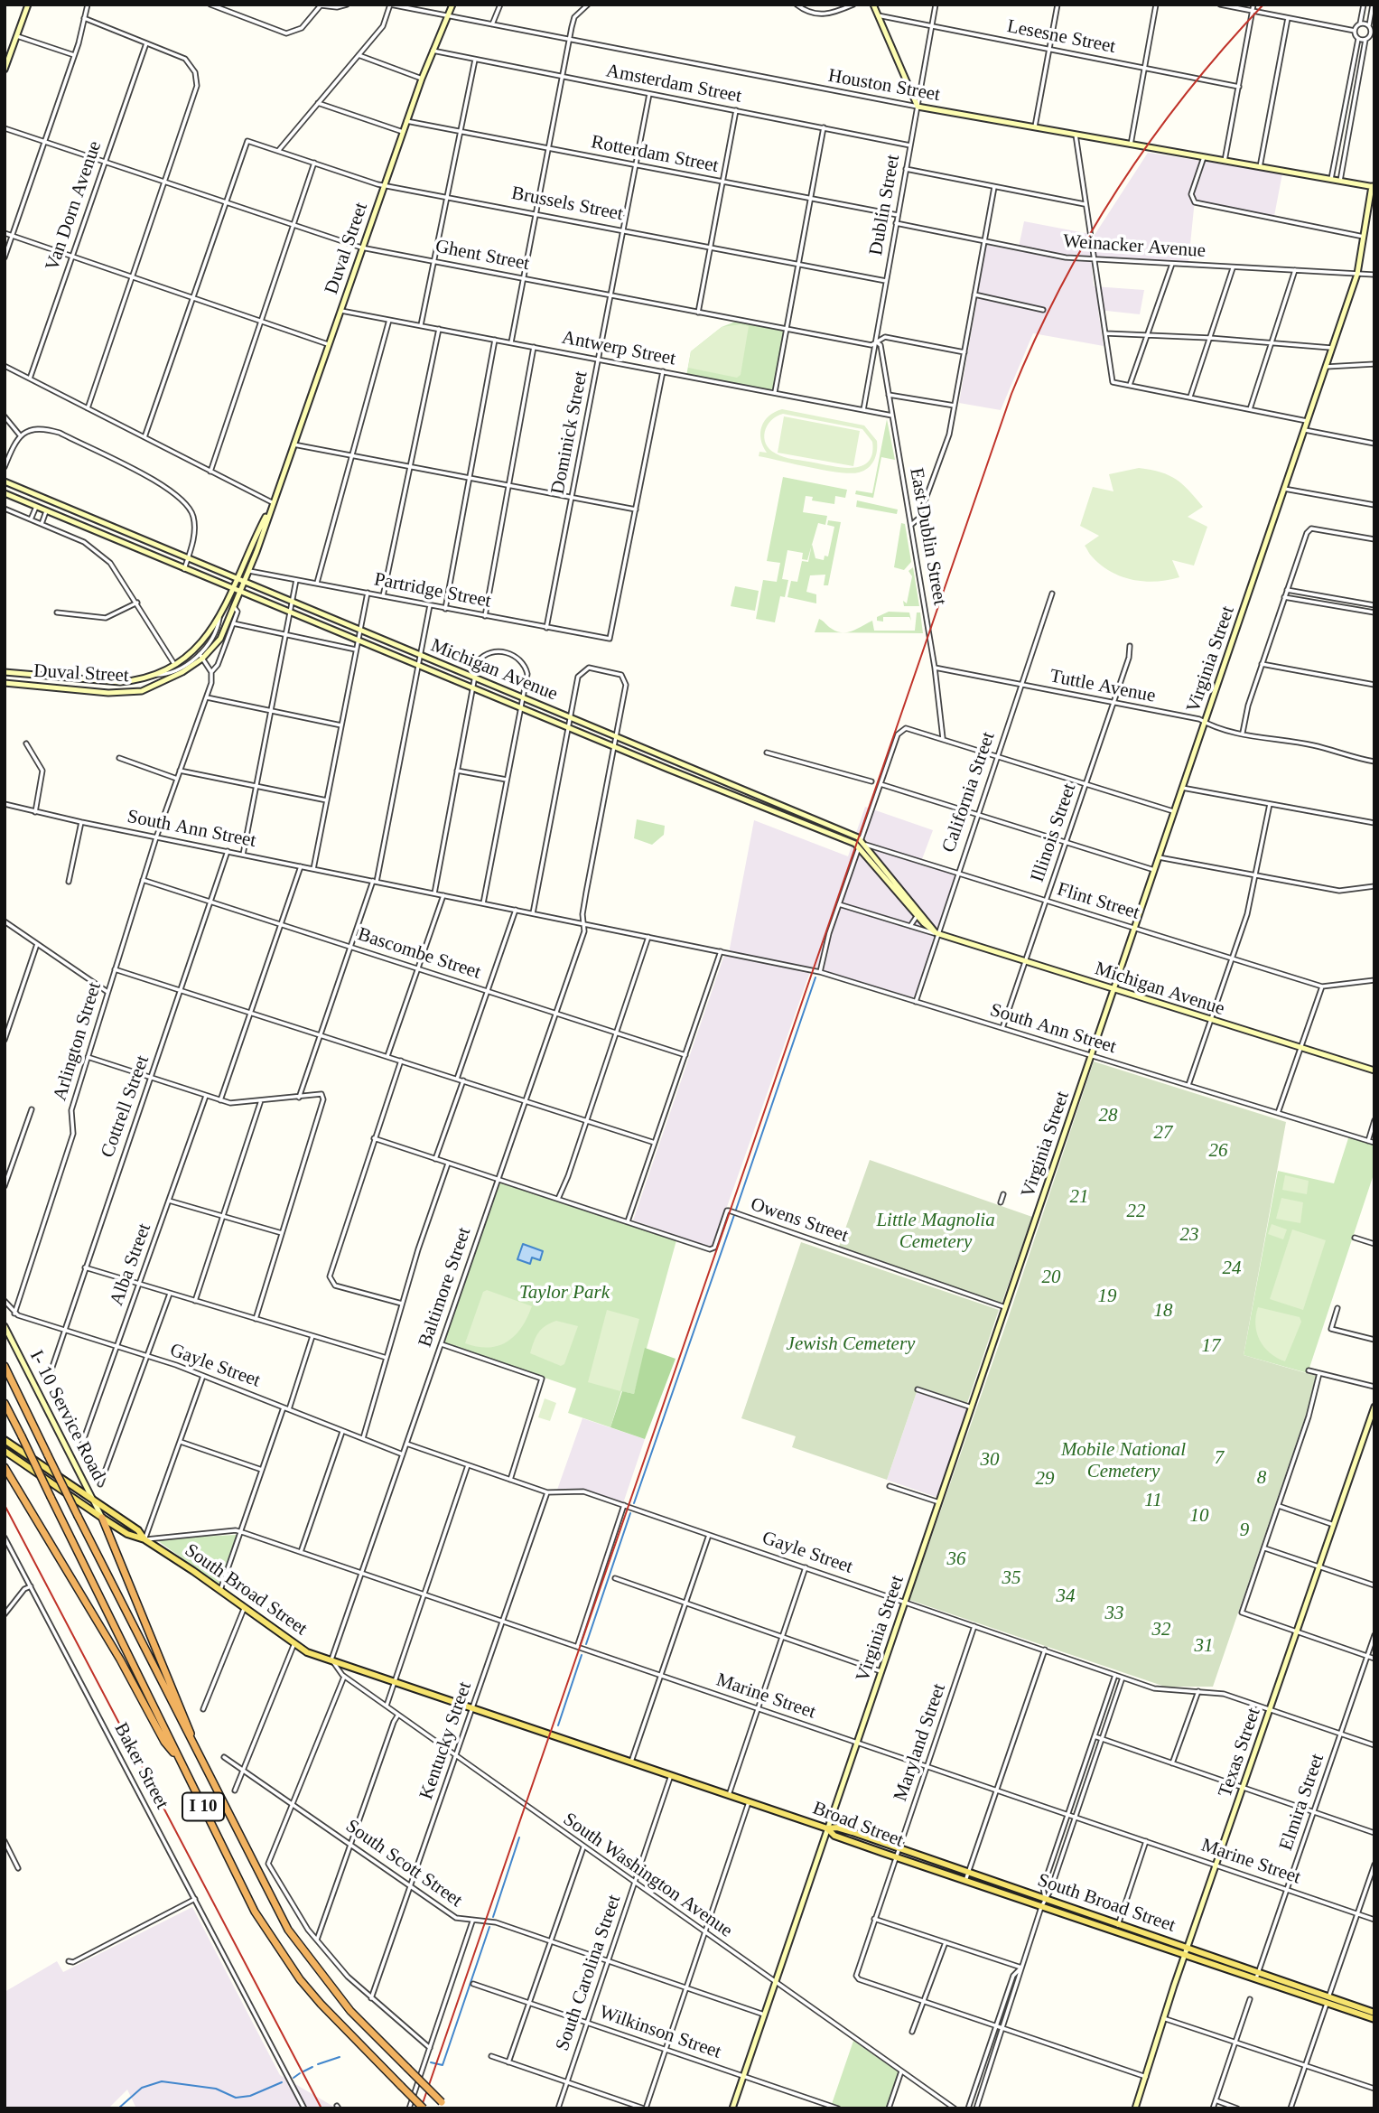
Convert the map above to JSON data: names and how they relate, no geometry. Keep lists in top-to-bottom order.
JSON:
{
  "streets": {
    "highway": ["I 10"],
    "main road": ["South Broad Street", "Broad Street"],
    "street": [
      "Lesesne Street",
      "Amsterdam Street",
      "Houston Street",
      "Rotterdam Street",
      "Brussels Street",
      "Dublin Street",
      "Van Dorn Avenue",
      "Weinacker Avenue",
      "Duval Street",
      "Ghent Street",
      "Antwerp Street",
      "Dominick Street",
      "East Dublin Street",
      "Partridge Street",
      "Virginia Street",
      "Michigan Avenue",
      "Tuttle Avenue",
      "California Street",
      "South Ann Street",
      "Illinois Street",
      "Flint Street",
      "Bascombe Street",
      "Arlington Street",
      "Cottrell Street",
      "Owens Street",
      "Alba Street",
      "Baltimore Street",
      "Gayle Street",
      "I- 10 Service Road",
      "Marine Street",
      "Kentucky Street",
      "Maryland Street",
      "Texas Street",
      "Baker Street",
      "Elmira Street",
      "South Scott Street",
      "South Washington Avenue",
      "South Carolina Street",
      "Wilkinson Street"
    ]
  },
  "crossings": [
    ["Lesesne Street", "Dublin Street"],
    ["Amsterdam Street", "Dublin Street"],
    ["Amsterdam Street", "Duval Street"],
    ["Amsterdam Street", "Dominick Street"],
    ["Houston Street", "Dublin Street"],
    ["Houston Street", "Duval Street"],
    ["Houston Street", "Virginia Street"],
    ["Rotterdam Street", "Dublin Street"],
    ["Rotterdam Street", "Duval Street"],
    ["Rotterdam Street", "Dominick Street"],
    ["Brussels Street", "Dublin Street"],
    ["Brussels Street", "Duval Street"],
    ["Brussels Street", "Ghent Street"],
    ["Brussels Street", "Dominick Street"],
    ["Dublin Street", "Weinacker Avenue"],
    ["Dublin Street", "Ghent Street"],
    ["Dublin Street", "Antwerp Street"],
    ["Dublin Street", "East Dublin Street"],
    ["Van Dorn Avenue", "Ghent Street"],
    ["Weinacker Avenue", "Virginia Street"],
    ["Duval Street", "Ghent Street"],
    ["Duval Street", "Antwerp Street"],
    ["Duval Street", "Partridge Street"],
    ["Duval Street", "Michigan Avenue"],
    ["Ghent Street", "Dominick Street"],
    ["Ghent Street", "East Dublin Street"],
    ["Antwerp Street", "Dominick Street"],
    ["Antwerp Street", "East Dublin Street"],
    ["Dominick Street", "Partridge Street"],
    ["East Dublin Street", "Tuttle Avenue"],
    ["Virginia Street", "Michigan Avenue"],
    ["Virginia Street", "Tuttle Avenue"],
    ["Virginia Street", "South Ann Street"],
    ["Virginia Street", "Flint Street"],
    ["Virginia Street", "Owens Street"],
    ["Virginia Street", "Gayle Street"],
    ["Virginia Street", "South Broad Street"],
    ["Virginia Street", "Marine Street"],
    ["Virginia Street", "Broad Street"],
    ["Virginia Street", "South Scott Street"],
    ["Virginia Street", "South Washington Avenue"],
    ["Virginia Street", "Wilkinson Street"],
    ["Michigan Avenue", "California Street"],
    ["Michigan Avenue", "Illinois Street"],
    ["Michigan Avenue", "Flint Street"],
    ["Michigan Avenue", "Baltimore Street"],
    ["Tuttle Avenue", "California Street"],
    ["Tuttle Avenue", "Illinois Street"],
    ["California Street", "South Ann Street"],
    ["California Street", "Flint Street"],
    ["South Ann Street", "Illinois Street"],
    ["South Ann Street", "Arlington Street"],
    ["South Ann Street", "Cottrell Street"],
    ["South Ann Street", "Baltimore Street"],
    ["Illinois Street", "Flint Street"],
    ["Bascombe Street", "Arlington Street"],
    ["Bascombe Street", "Cottrell Street"],
    ["Bascombe Street", "Baltimore Street"],
    ["Arlington Street", "Gayle Street"],
    ["Cottrell Street", "Gayle Street"],
    ["Alba Street", "Gayle Street"],
    ["Baltimore Street", "Gayle Street"],
    ["Baltimore Street", "South Broad Street"],
    ["Baltimore Street", "Marine Street"],
    ["Baltimore Street", "Broad Street"],
    ["Baltimore Street", "South Washington Avenue"],
    ["Gayle Street", "Kentucky Street"],
    ["Gayle Street", "Maryland Street"],
    ["Gayle Street", "Texas Street"],
    ["Gayle Street", "Elmira Street"],
    ["I- 10 Service Road", "South Broad Street"],
    ["South Broad Street", "Marine Street"],
    ["South Broad Street", "Maryland Street"],
    ["South Broad Street", "Texas Street"],
    ["South Broad Street", "Broad Street"],
    ["South Broad Street", "South Washington Avenue"],
    ["Marine Street", "Kentucky Street"],
    ["Marine Street", "Maryland Street"],
    ["Marine Street", "Texas Street"],
    ["Marine Street", "Elmira Street"],
    ["Kentucky Street", "Broad Street"],
    ["Kentucky Street", "South Scott Street"],
    ["Kentucky Street", "South Washington Avenue"],
    ["Maryland Street", "Broad Street"],
    ["Texas Street", "Broad Street"],
    ["Elmira Street", "Broad Street"],
    ["Broad Street", "South Washington Avenue"],
    ["Broad Street", "South Carolina Street"],
    ["South Scott Street", "South Carolina Street"],
    ["South Washington Avenue", "South Carolina Street"],
    ["South Carolina Street", "Wilkinson Street"]
  ],
  "parks": [
    "28",
    "27",
    "26",
    "21",
    "22",
    "Little Magnolia Cemetery",
    "23",
    "24",
    "20",
    "Taylor Park",
    "19",
    "18",
    "Jewish Cemetery",
    "17",
    "Mobile National Cemetery",
    "7",
    "30",
    "8",
    "29",
    "11",
    "10",
    "9",
    "36",
    "35",
    "34",
    "33",
    "32",
    "31"
  ]
}
